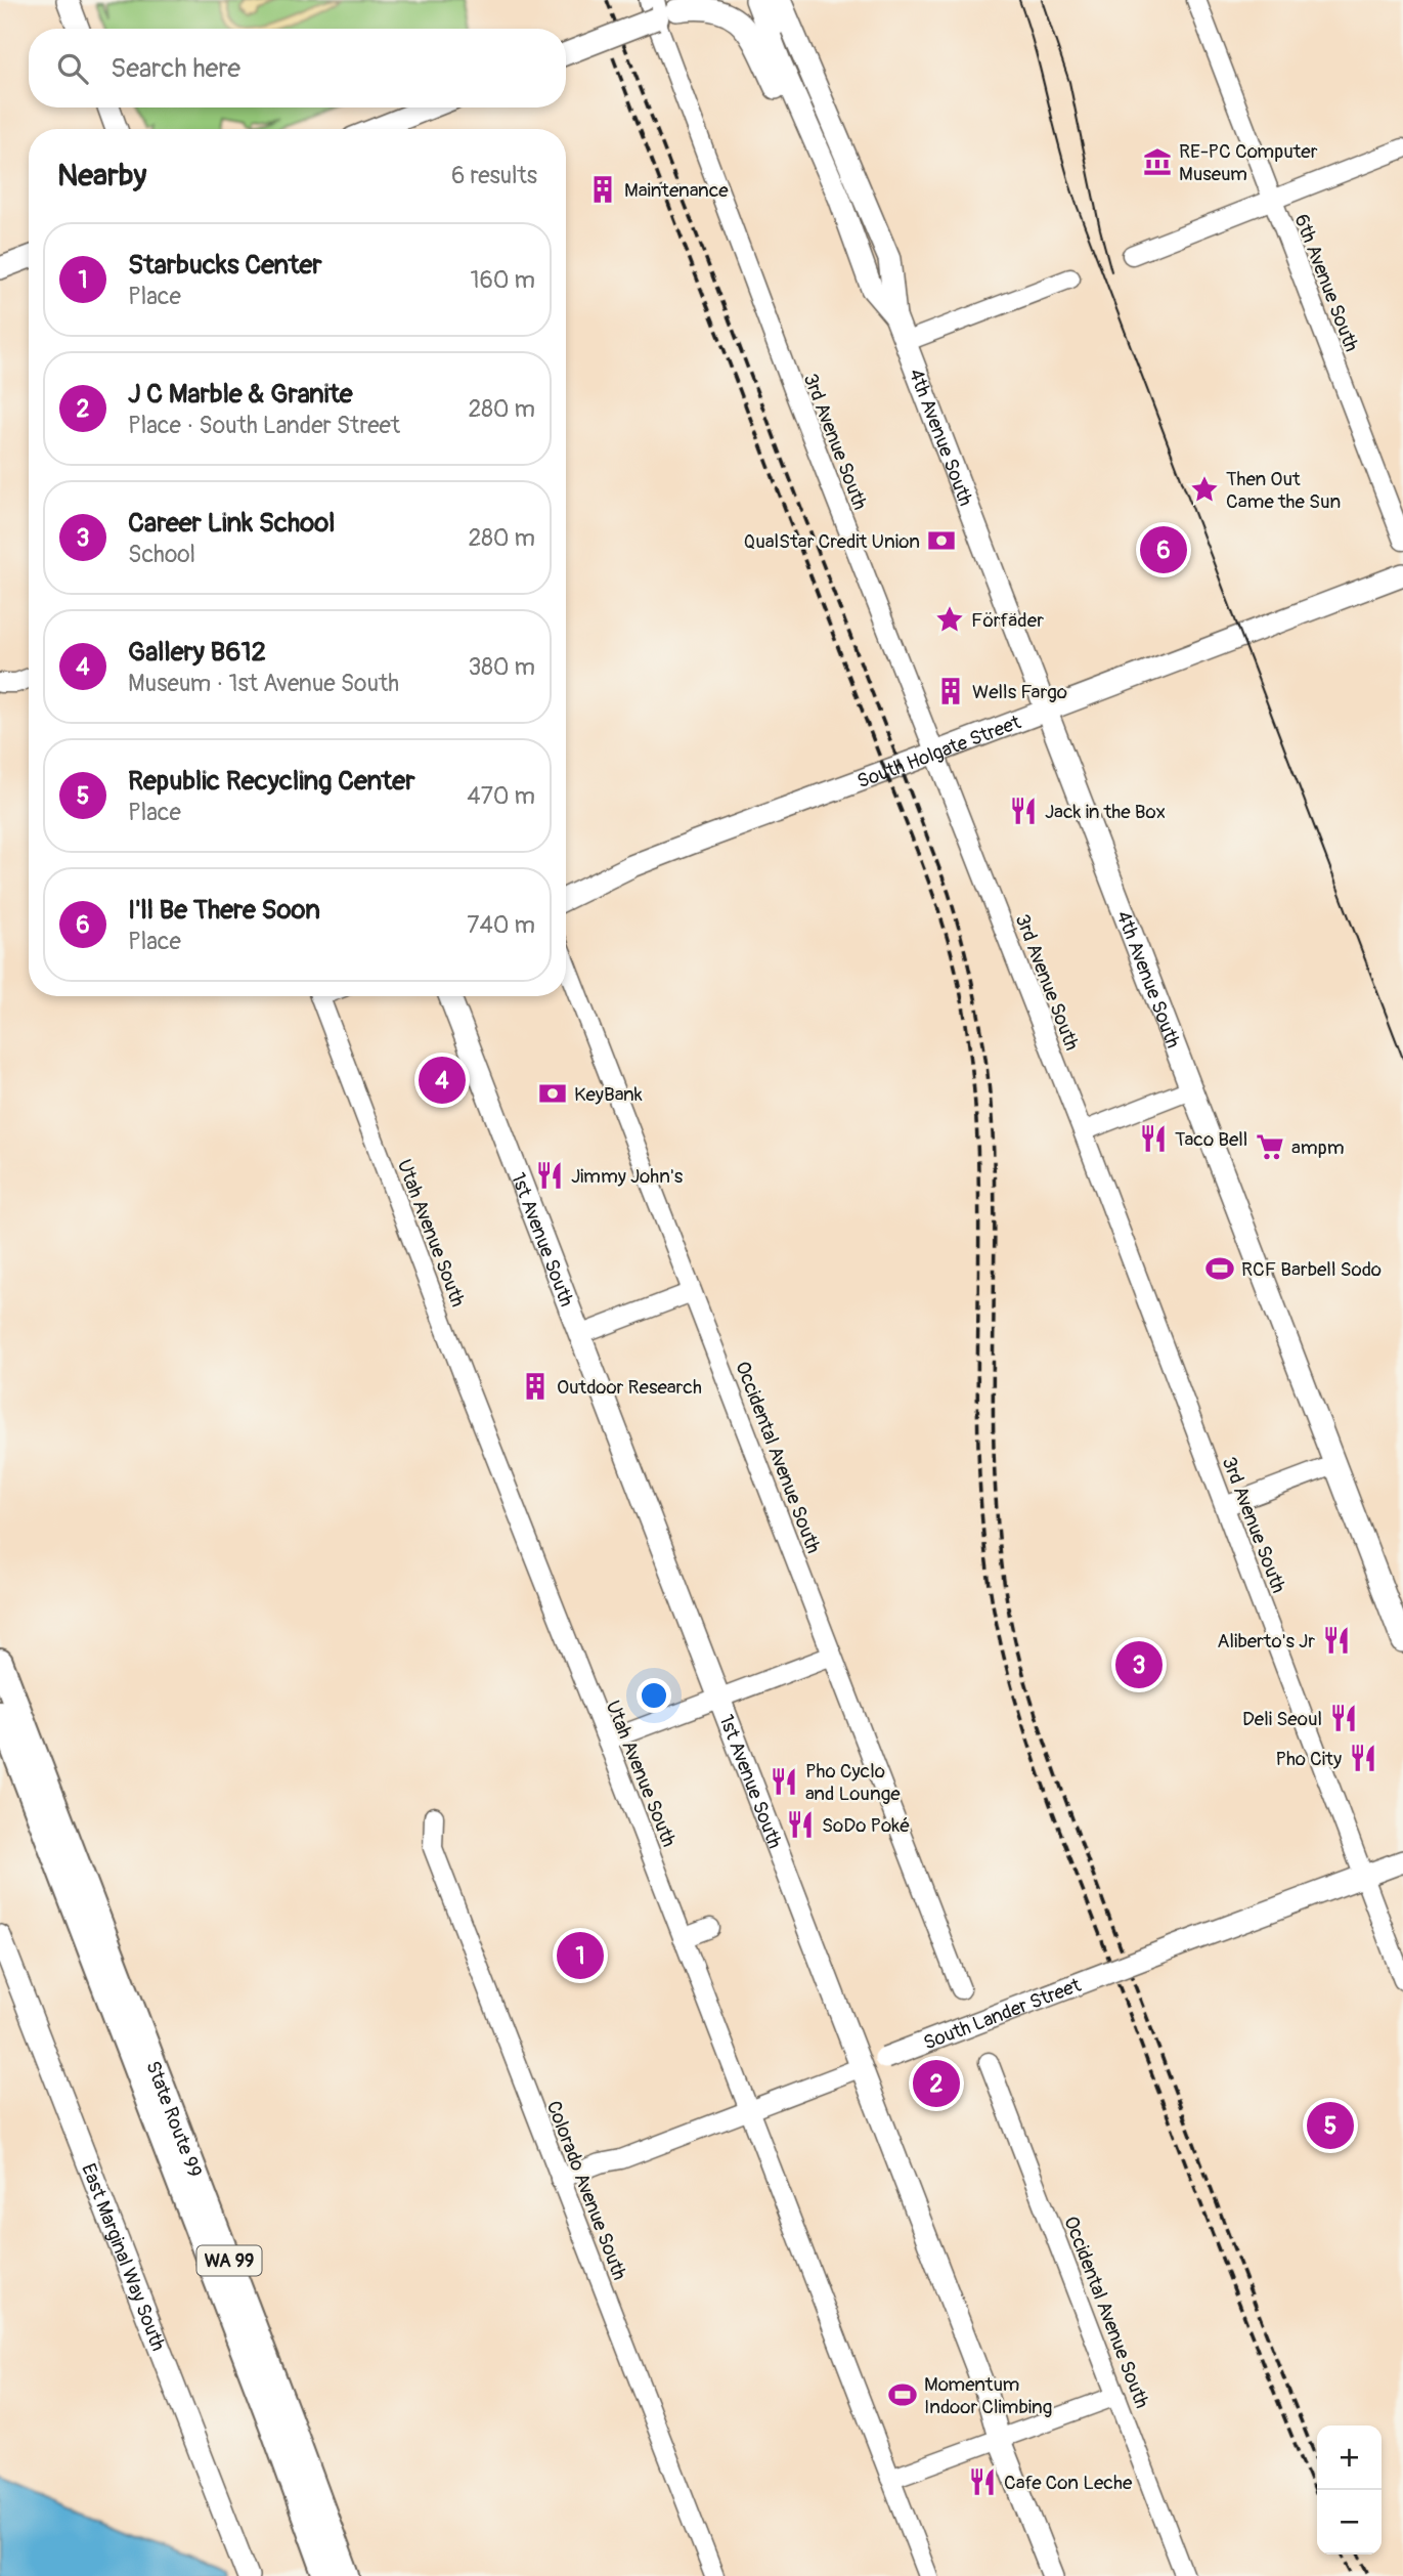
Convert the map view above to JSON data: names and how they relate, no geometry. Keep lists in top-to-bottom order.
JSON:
{
  "streets": {
    "highway": ["State Route 99", "WA 99"],
    "main road": [
      "4th Avenue South",
      "South Holgate Street",
      "1st Avenue South",
      "South Lander Street",
      "East Marginal Way South"
    ],
    "street": [
      "6th Avenue South",
      "3rd Avenue South",
      "Utah Avenue South",
      "Occidental Avenue South",
      "Colorado Avenue South"
    ]
  },
  "crossings": [
    ["4th Avenue South", "South Holgate Street"],
    ["3rd Avenue South", "South Holgate Street"],
    ["3rd Avenue South", "South Lander Street"],
    ["Utah Avenue South", "South Lander Street"],
    ["1st Avenue South", "South Lander Street"],
    ["South Lander Street", "Colorado Avenue South"]
  ],
  "places": {
    "museum": ["RE-PC Computer Museum"],
    "building": ["Maintenance", "Wells Fargo", "Outdoor Research"],
    "place": ["Then Out Came the Sun", "Förfäder"],
    "bank": ["QualStar Credit Union", "KeyBank"],
    "restaurant": [
      "Jack in the Box",
      "Taco Bell",
      "Jimmy John's",
      "Aliberto's Jr",
      "Deli Seoul",
      "Pho City",
      "Pho Cyclo and Lounge",
      "SoDo Poké",
      "Cafe Con Leche"
    ],
    "supermarket": ["ampm"],
    "sports": ["RCF Barbell Sodo", "Momentum Indoor Climbing"]
  },
  "page": {
    "search": "Search here",
    "heading": ["Nearby", "6 results"],
    "list": [
      {
        "mark": "1",
        "name": "Starbucks Center",
        "note": "Place",
        "value": "160 m"
      },
      {
        "mark": "2",
        "name": "J C Marble & Granite",
        "note": "Place · South Lander Street",
        "value": "280 m"
      },
      {
        "mark": "3",
        "name": "Career Link School",
        "note": "School",
        "value": "280 m"
      },
      {
        "mark": "4",
        "name": "Gallery B612",
        "note": "Museum · 1st Avenue South",
        "value": "380 m"
      },
      {
        "mark": "5",
        "name": "Republic Recycling Center",
        "note": "Place",
        "value": "470 m"
      },
      {
        "mark": "6",
        "name": "I'll Be There Soon",
        "note": "Place",
        "value": "740 m"
      }
    ],
    "pins": [
      "6",
      "4",
      "3",
      "1",
      "2",
      "5"
    ],
    "map_buttons": ["+", "−"]
  }
}
